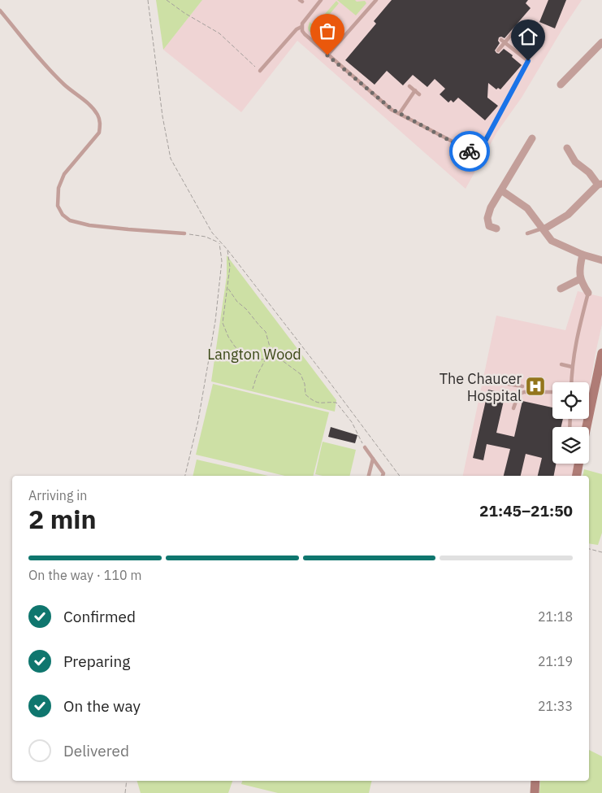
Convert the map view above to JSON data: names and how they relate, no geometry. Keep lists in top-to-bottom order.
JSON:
{
  "parks": ["Langton Wood"],
  "places": {
    "hospital": ["The Chaucer Hospital"]
  },
  "page": {
    "heading": ["2 min", "Arriving in", "21:45–21:50"],
    "bar": "On the way · 110 m",
    "list": [
      ["Confirmed", "21:18"],
      ["Preparing", "21:19"],
      ["On the way", "21:33"],
      "Delivered"
    ]
  }
}
